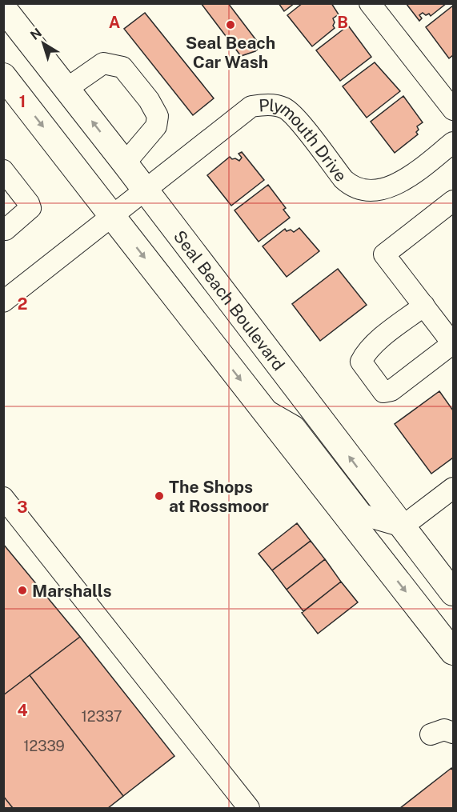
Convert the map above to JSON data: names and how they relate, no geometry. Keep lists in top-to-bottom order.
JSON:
{
  "streets": {
    "main road": ["Seal Beach Boulevard"],
    "street": ["Plymouth Drive"]
  },
  "crossings": [
    ["Plymouth Drive", "Seal Beach Boulevard"]
  ],
  "places": ["Seal Beach Car Wash", "The Shops at Rossmoor", "Marshalls"],
  "house_numbers": ["12337", "12339"],
  "north": "top left",
  "grid": {
    "columns": ["A", "B"],
    "rows": [
      "1",
      "2",
      "3",
      "4"
    ]
  }
}
